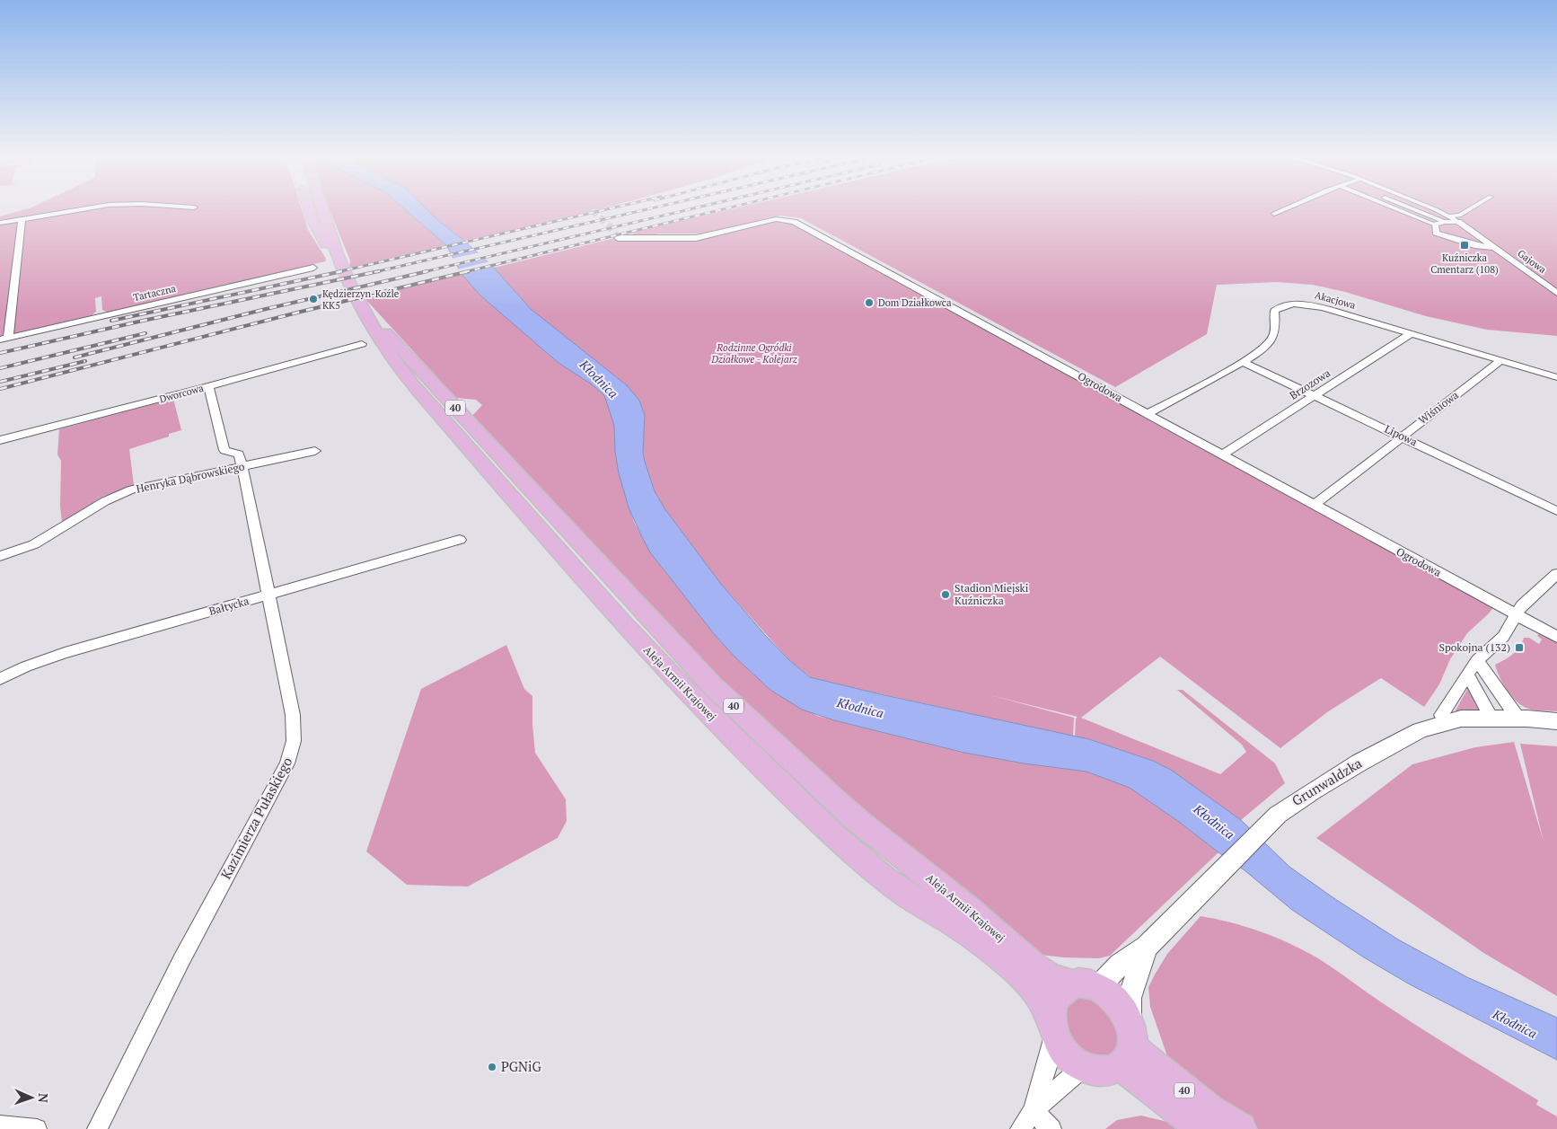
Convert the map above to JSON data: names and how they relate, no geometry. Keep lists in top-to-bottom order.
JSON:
{
  "streets": {
    "main road": ["40", "Aleja Armii Krajowej"],
    "street": [
      "Gajowa",
      "Tartaczna",
      "Akacjowa",
      "Brzozowa",
      "Ogrodowa",
      "Dworcowa",
      "Wiśniowa",
      "Lipowa",
      "Henryka Dąbrowskiego",
      "Bałtycka",
      "Grunwaldzka",
      "Kazimierza Pułaskiego"
    ]
  },
  "crossings": [
    ["Akacjowa", "Brzozowa"],
    ["Akacjowa", "Ogrodowa"],
    ["Akacjowa", "Wiśniowa"],
    ["Akacjowa", "Lipowa"],
    ["Brzozowa", "Ogrodowa"],
    ["Brzozowa", "Lipowa"],
    ["Ogrodowa", "Wiśniowa"],
    ["Dworcowa", "Kazimierza Pułaskiego"],
    ["Wiśniowa", "Lipowa"],
    ["Henryka Dąbrowskiego", "Kazimierza Pułaskiego"],
    ["Bałtycka", "Kazimierza Pułaskiego"],
    ["Aleja Armii Krajowej", "Grunwaldzka"]
  ],
  "water": ["Kłodnica"],
  "parks": ["Rodzinne Ogródki Działkowe - Kolejarz"],
  "places": {
    "transit": ["Kuźniczka Cmentarz (108)", "Spokojna (132)"],
    "other": [
      "Kędzierzyn-Koźle KK5",
      "Dom Działkowca",
      "Stadion Miejski Kuźniczka",
      "PGNiG"
    ]
  },
  "north": "right"
}
